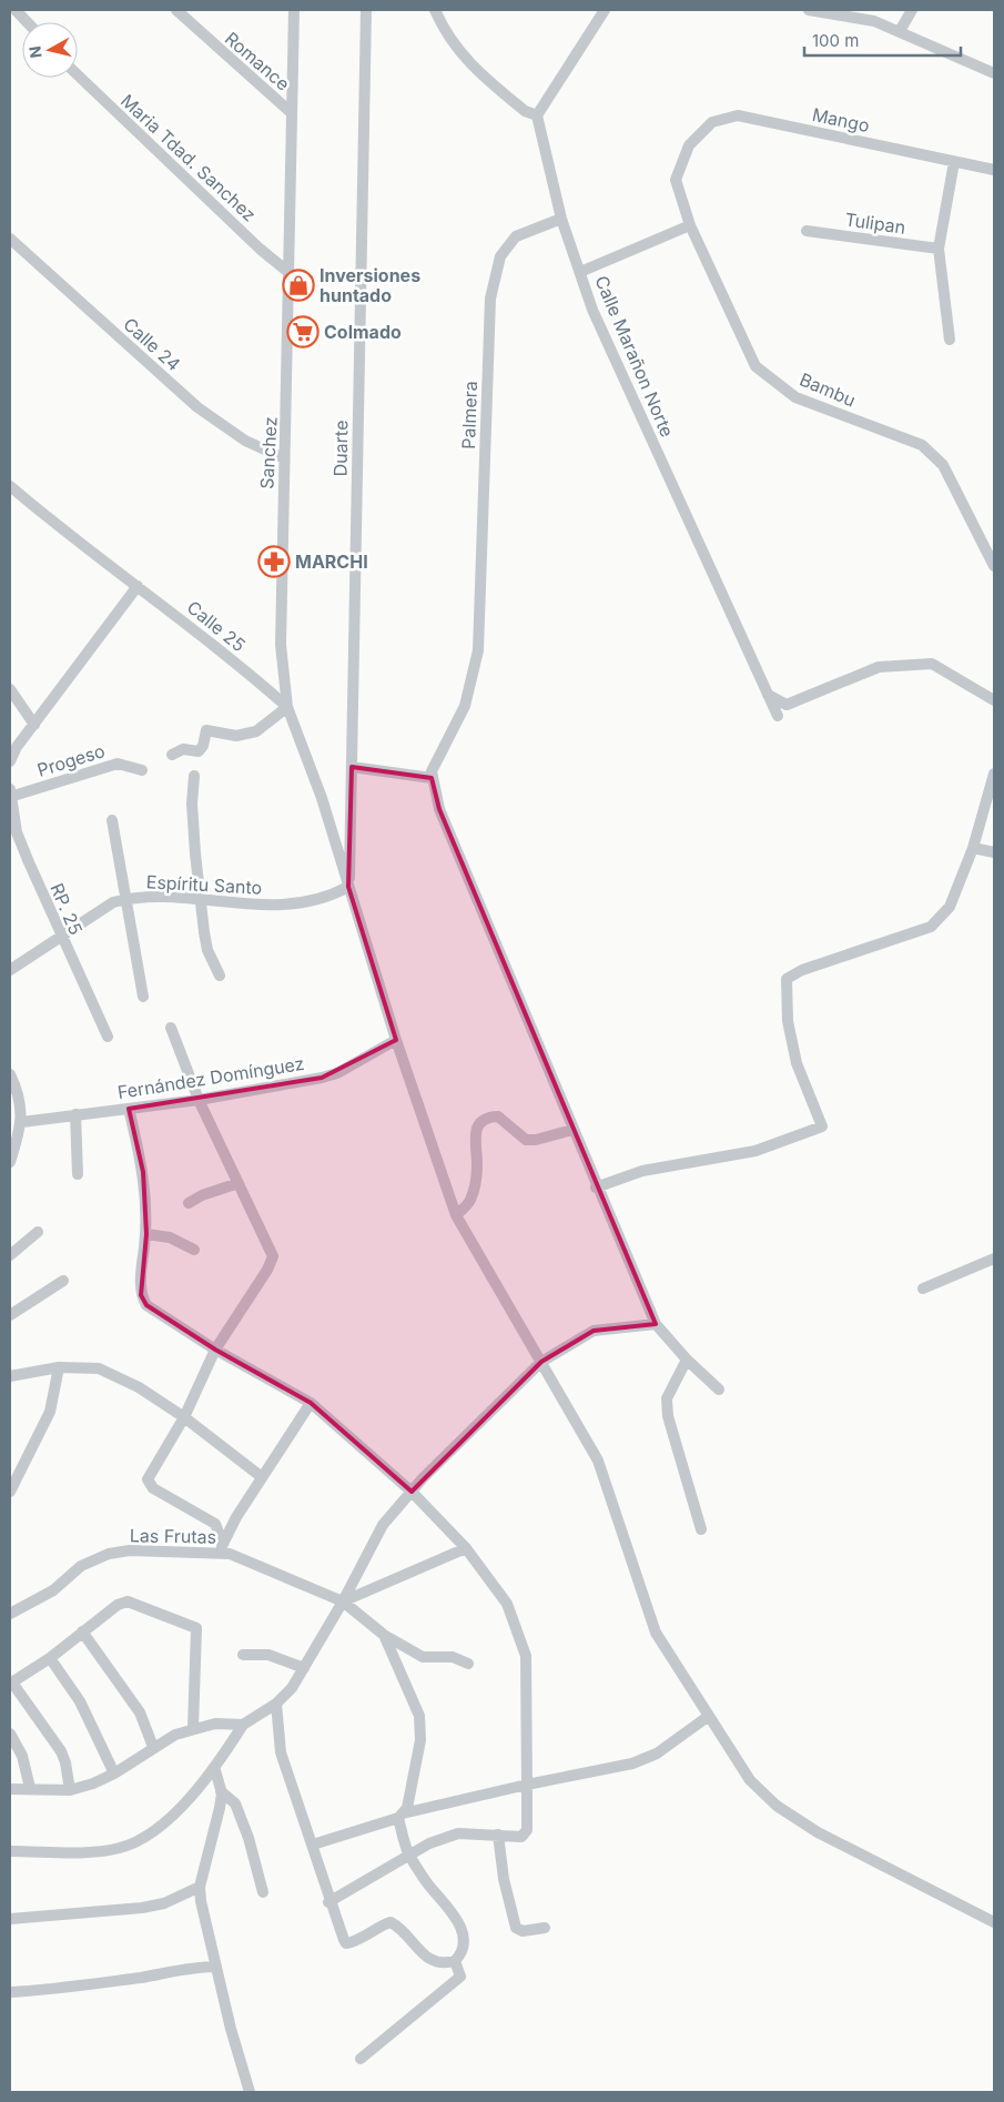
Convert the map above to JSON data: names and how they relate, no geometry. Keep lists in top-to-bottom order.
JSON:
{
  "streets": {
    "street": [
      "Romance",
      "Mango",
      "Maria Tdad. Sanchez",
      "Tulipan",
      "Calle 24",
      "Calle Marañon Norte",
      "Bambu",
      "Palmera",
      "Duarte",
      "Sanchez",
      "Calle 25",
      "Progeso",
      "Espíritu Santo",
      "RP. 25",
      "Fernández Domínguez",
      "Las Frutas"
    ]
  },
  "crossings": [
    ["Romance", "Sanchez"],
    ["Mango", "Bambu"],
    ["Maria Tdad. Sanchez", "Sanchez"],
    ["Calle 24", "Sanchez"],
    ["Calle Marañon Norte", "Palmera"],
    ["Duarte", "Sanchez"],
    ["Duarte", "Espíritu Santo"],
    ["Sanchez", "Calle 25"],
    ["Sanchez", "Espíritu Santo"],
    ["Sanchez", "Fernández Domínguez"],
    ["Progeso", "RP. 25"],
    ["Espíritu Santo", "RP. 25"]
  ],
  "places": {
    "shop": ["Inversiones huntado"],
    "supermarket": ["Colmado"],
    "pharmacy": ["MARCHI"]
  },
  "scale_bar": "100 m",
  "north": "left"
}
